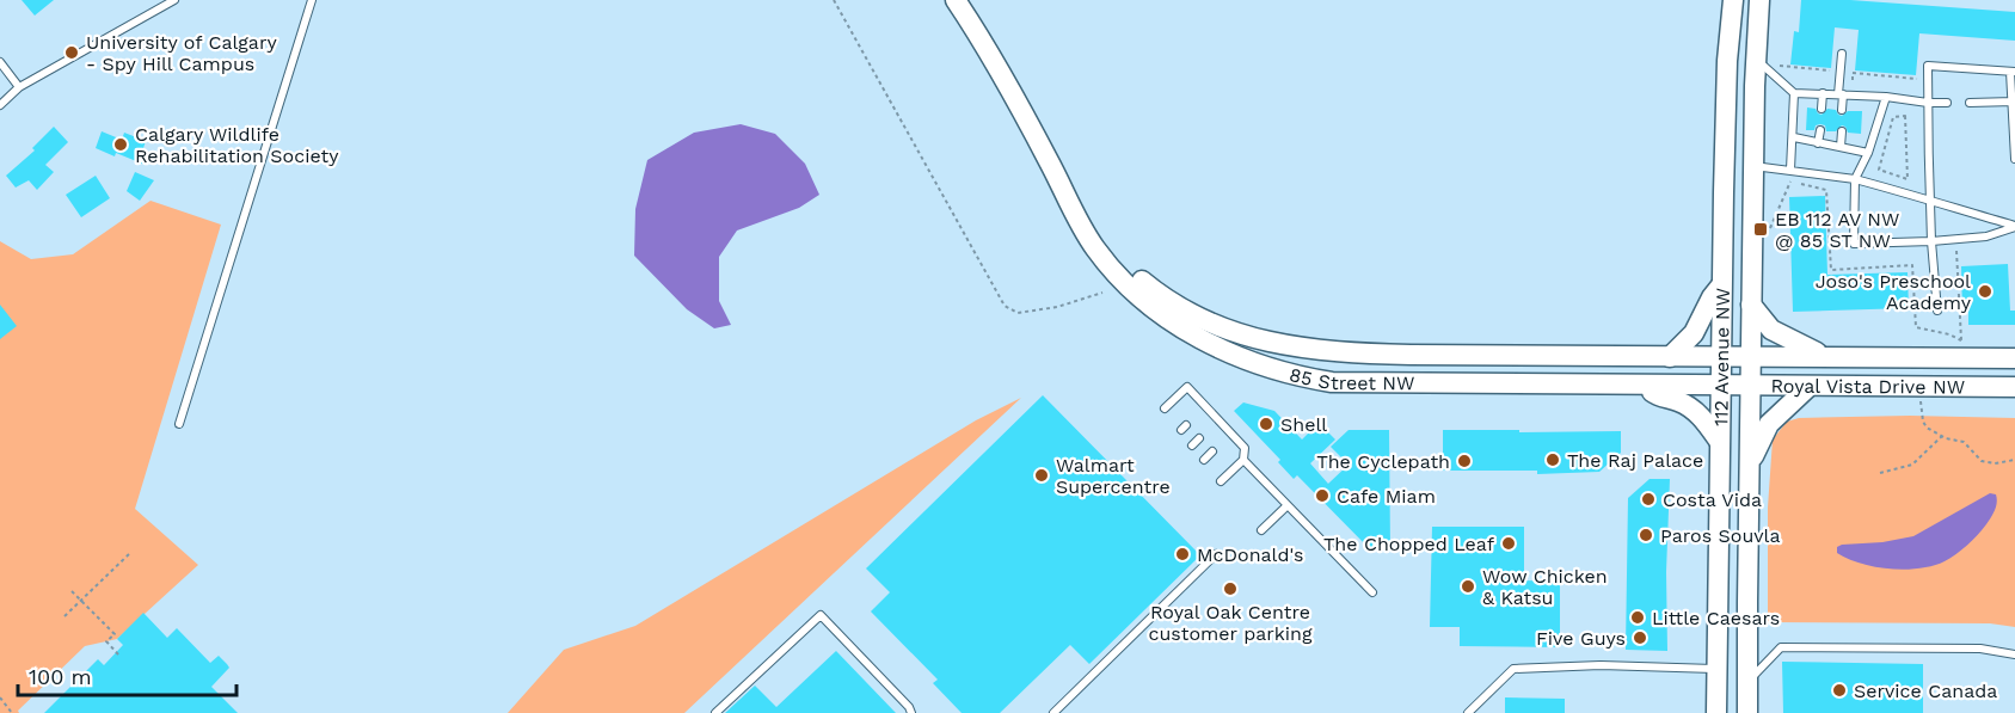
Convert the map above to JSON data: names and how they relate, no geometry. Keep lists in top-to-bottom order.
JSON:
{
  "streets": {
    "street": ["112 Avenue NW", "85 Street NW", "Royal Vista Drive NW"]
  },
  "crossings": [
    ["112 Avenue NW", "85 Street NW"],
    ["112 Avenue NW", "Royal Vista Drive NW"],
    ["85 Street NW", "Royal Vista Drive NW"]
  ],
  "places": {
    "other": [
      "University of Calgary - Spy Hill Campus",
      "Calgary Wildlife Rehabilitation Society",
      "Joso's Preschool Academy",
      "Shell",
      "The Raj Palace",
      "The Cyclepath",
      "Walmart Supercentre",
      "Cafe Miam",
      "Costa Vida",
      "Paros Souvla",
      "The Chopped Leaf",
      "McDonald's",
      "Wow Chicken & Katsu",
      "Royal Oak Centre customer parking",
      "Little Caesars",
      "Five Guys",
      "Service Canada"
    ],
    "transit": ["EB 112 AV NW @ 85 ST NW"]
  },
  "scale_bar": "100 m"
}
